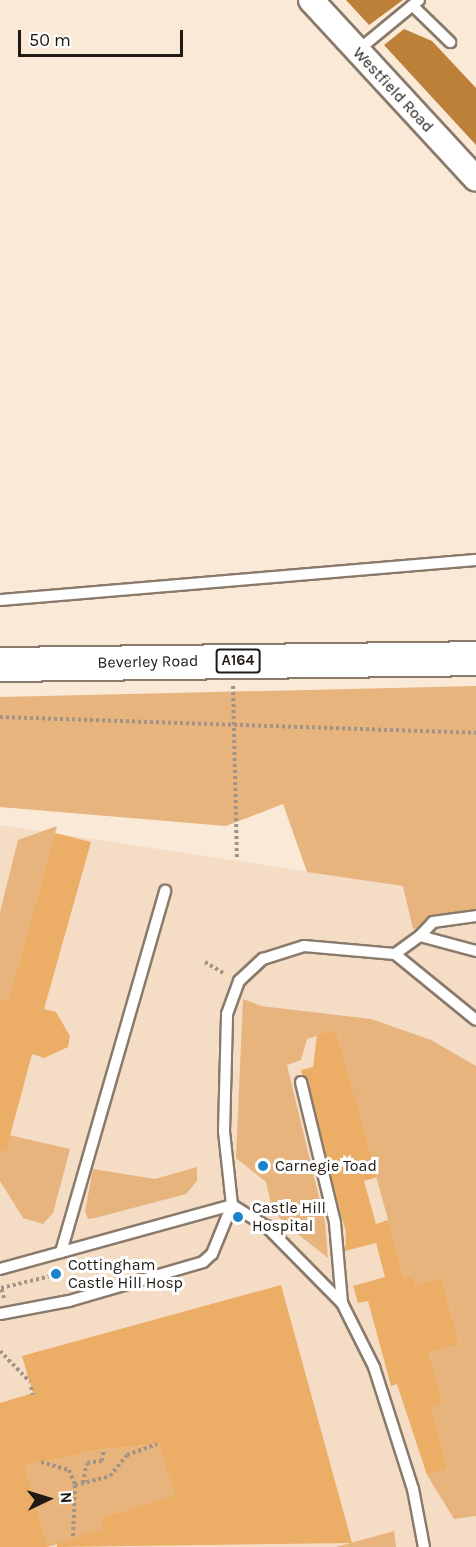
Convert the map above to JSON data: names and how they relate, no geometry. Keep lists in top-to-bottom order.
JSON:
{
  "streets": {
    "highway": ["A164", "Beverley Road"],
    "street": ["Westfield Road"]
  },
  "places": ["Carnegie Toad", "Castle Hill Hospital", "Cottingham Castle Hill Hosp"],
  "scale_bar": "50 m",
  "north": "right"
}
